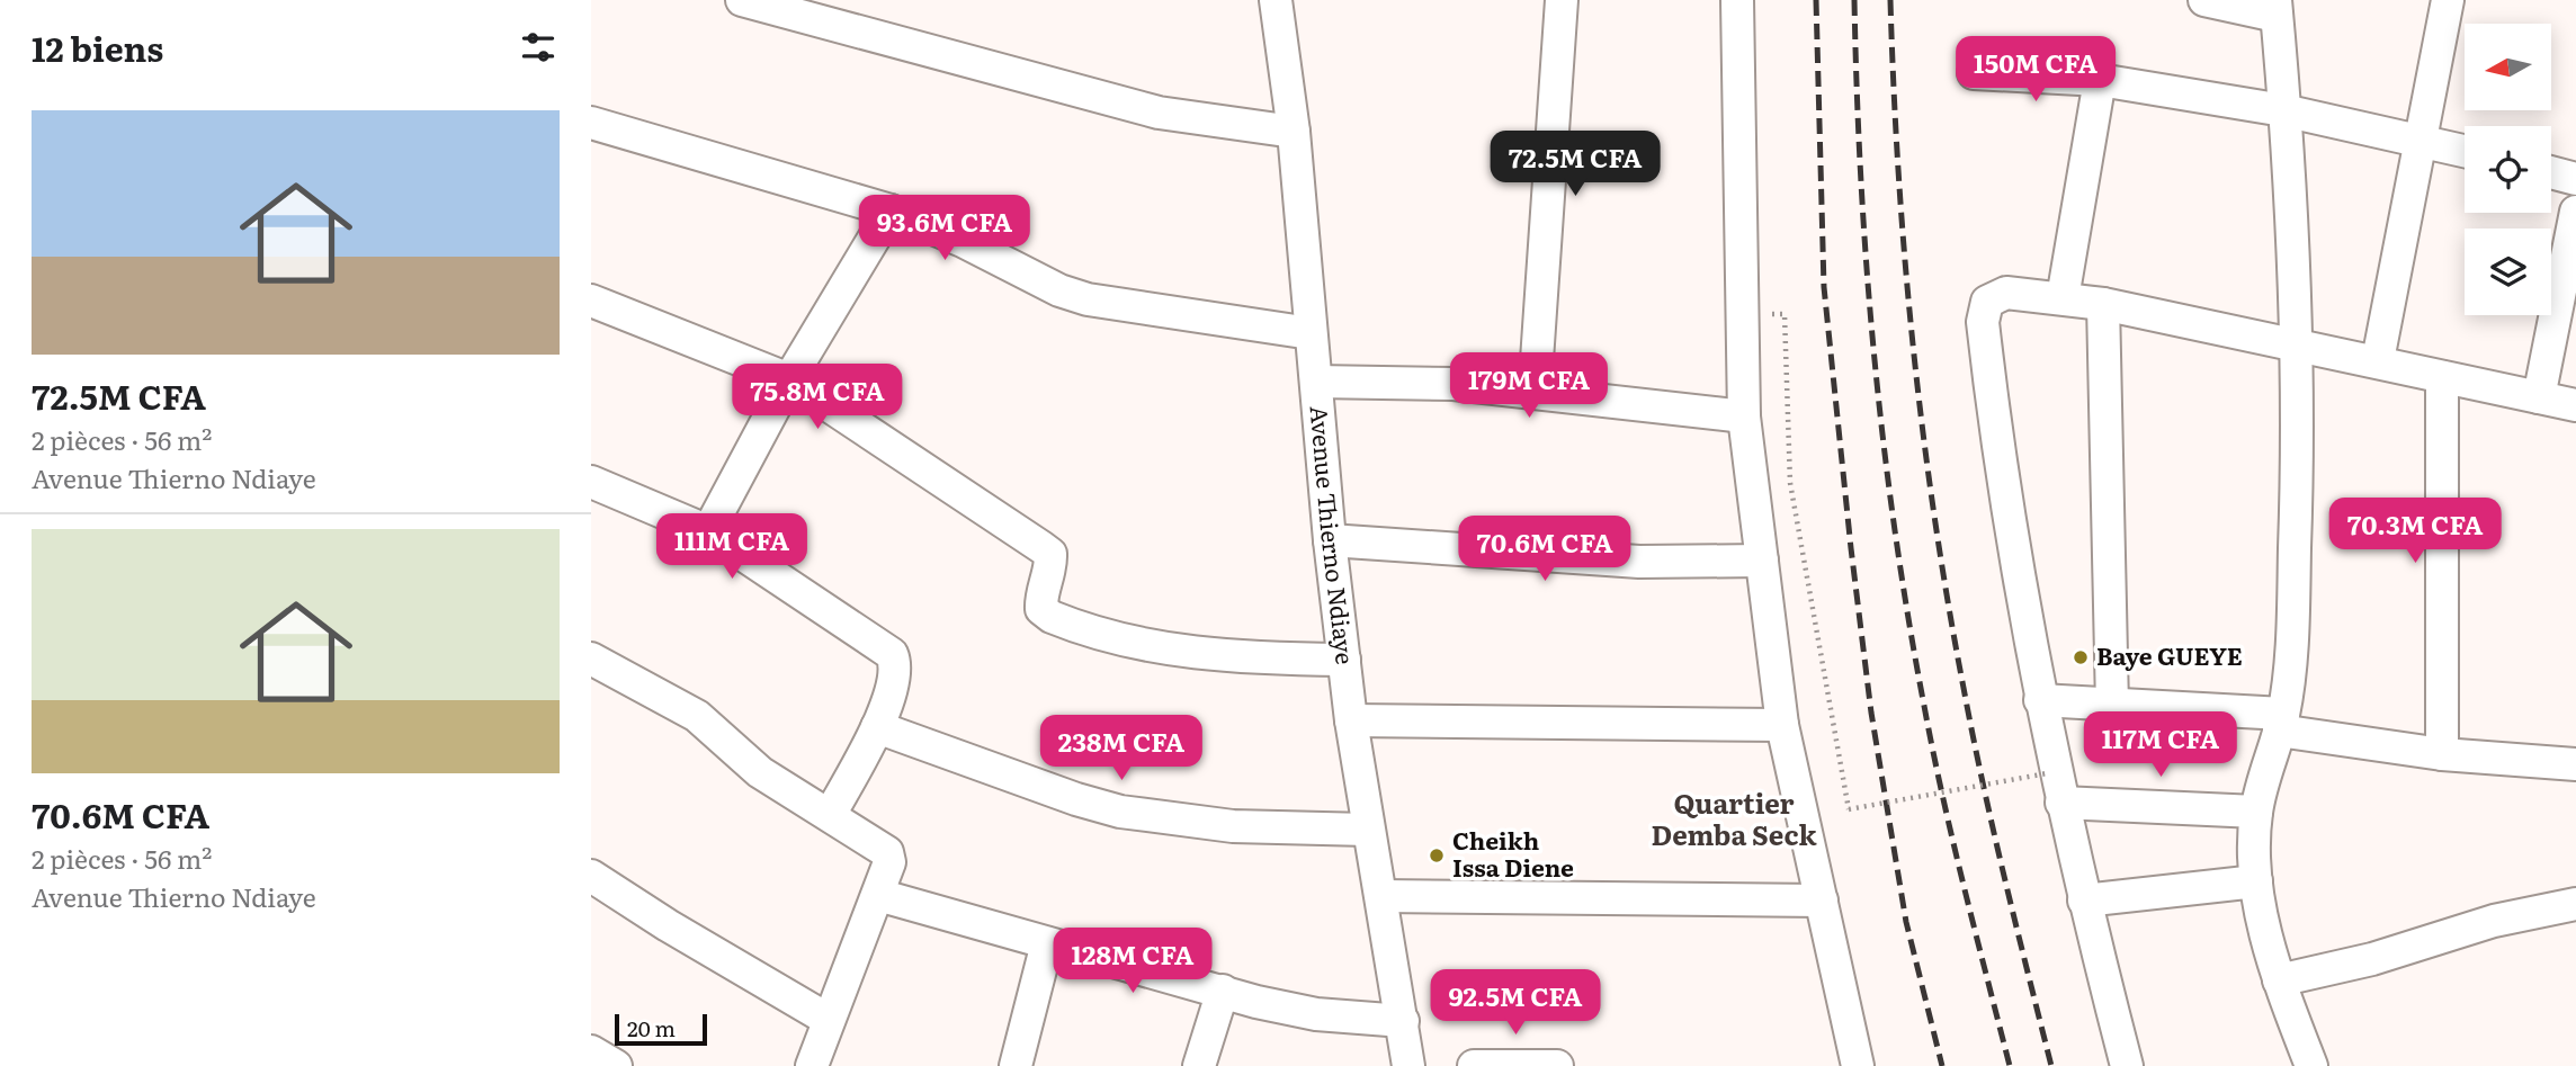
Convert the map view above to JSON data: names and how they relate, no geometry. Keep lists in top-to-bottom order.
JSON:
{
  "streets": {
    "street": ["Avenue Thierno Ndiaye"]
  },
  "districts": ["Quartier Demba Seck"],
  "places": ["Baye GUEYE", "Cheikh Issa Diene"],
  "scale_bar": "20 m",
  "north": "left",
  "page": {
    "heading": "12 biens",
    "price": [
      "150M CFA",
      "72.5M CFA",
      "93.6M CFA",
      "179M CFA",
      "75.8M CFA",
      "70.3M CFA",
      "111M CFA",
      "70.6M CFA",
      "117M CFA",
      "238M CFA",
      "128M CFA",
      "92.5M CFA"
    ],
    "list": [
      {
        "name": "72.5M CFA",
        "note": "2 pièces · 56 m² · Avenue Thierno Ndiaye"
      },
      {
        "name": "70.6M CFA",
        "note": "2 pièces · 56 m² · Avenue Thierno Ndiaye"
      }
    ],
    "scale": "20 m"
  }
}
